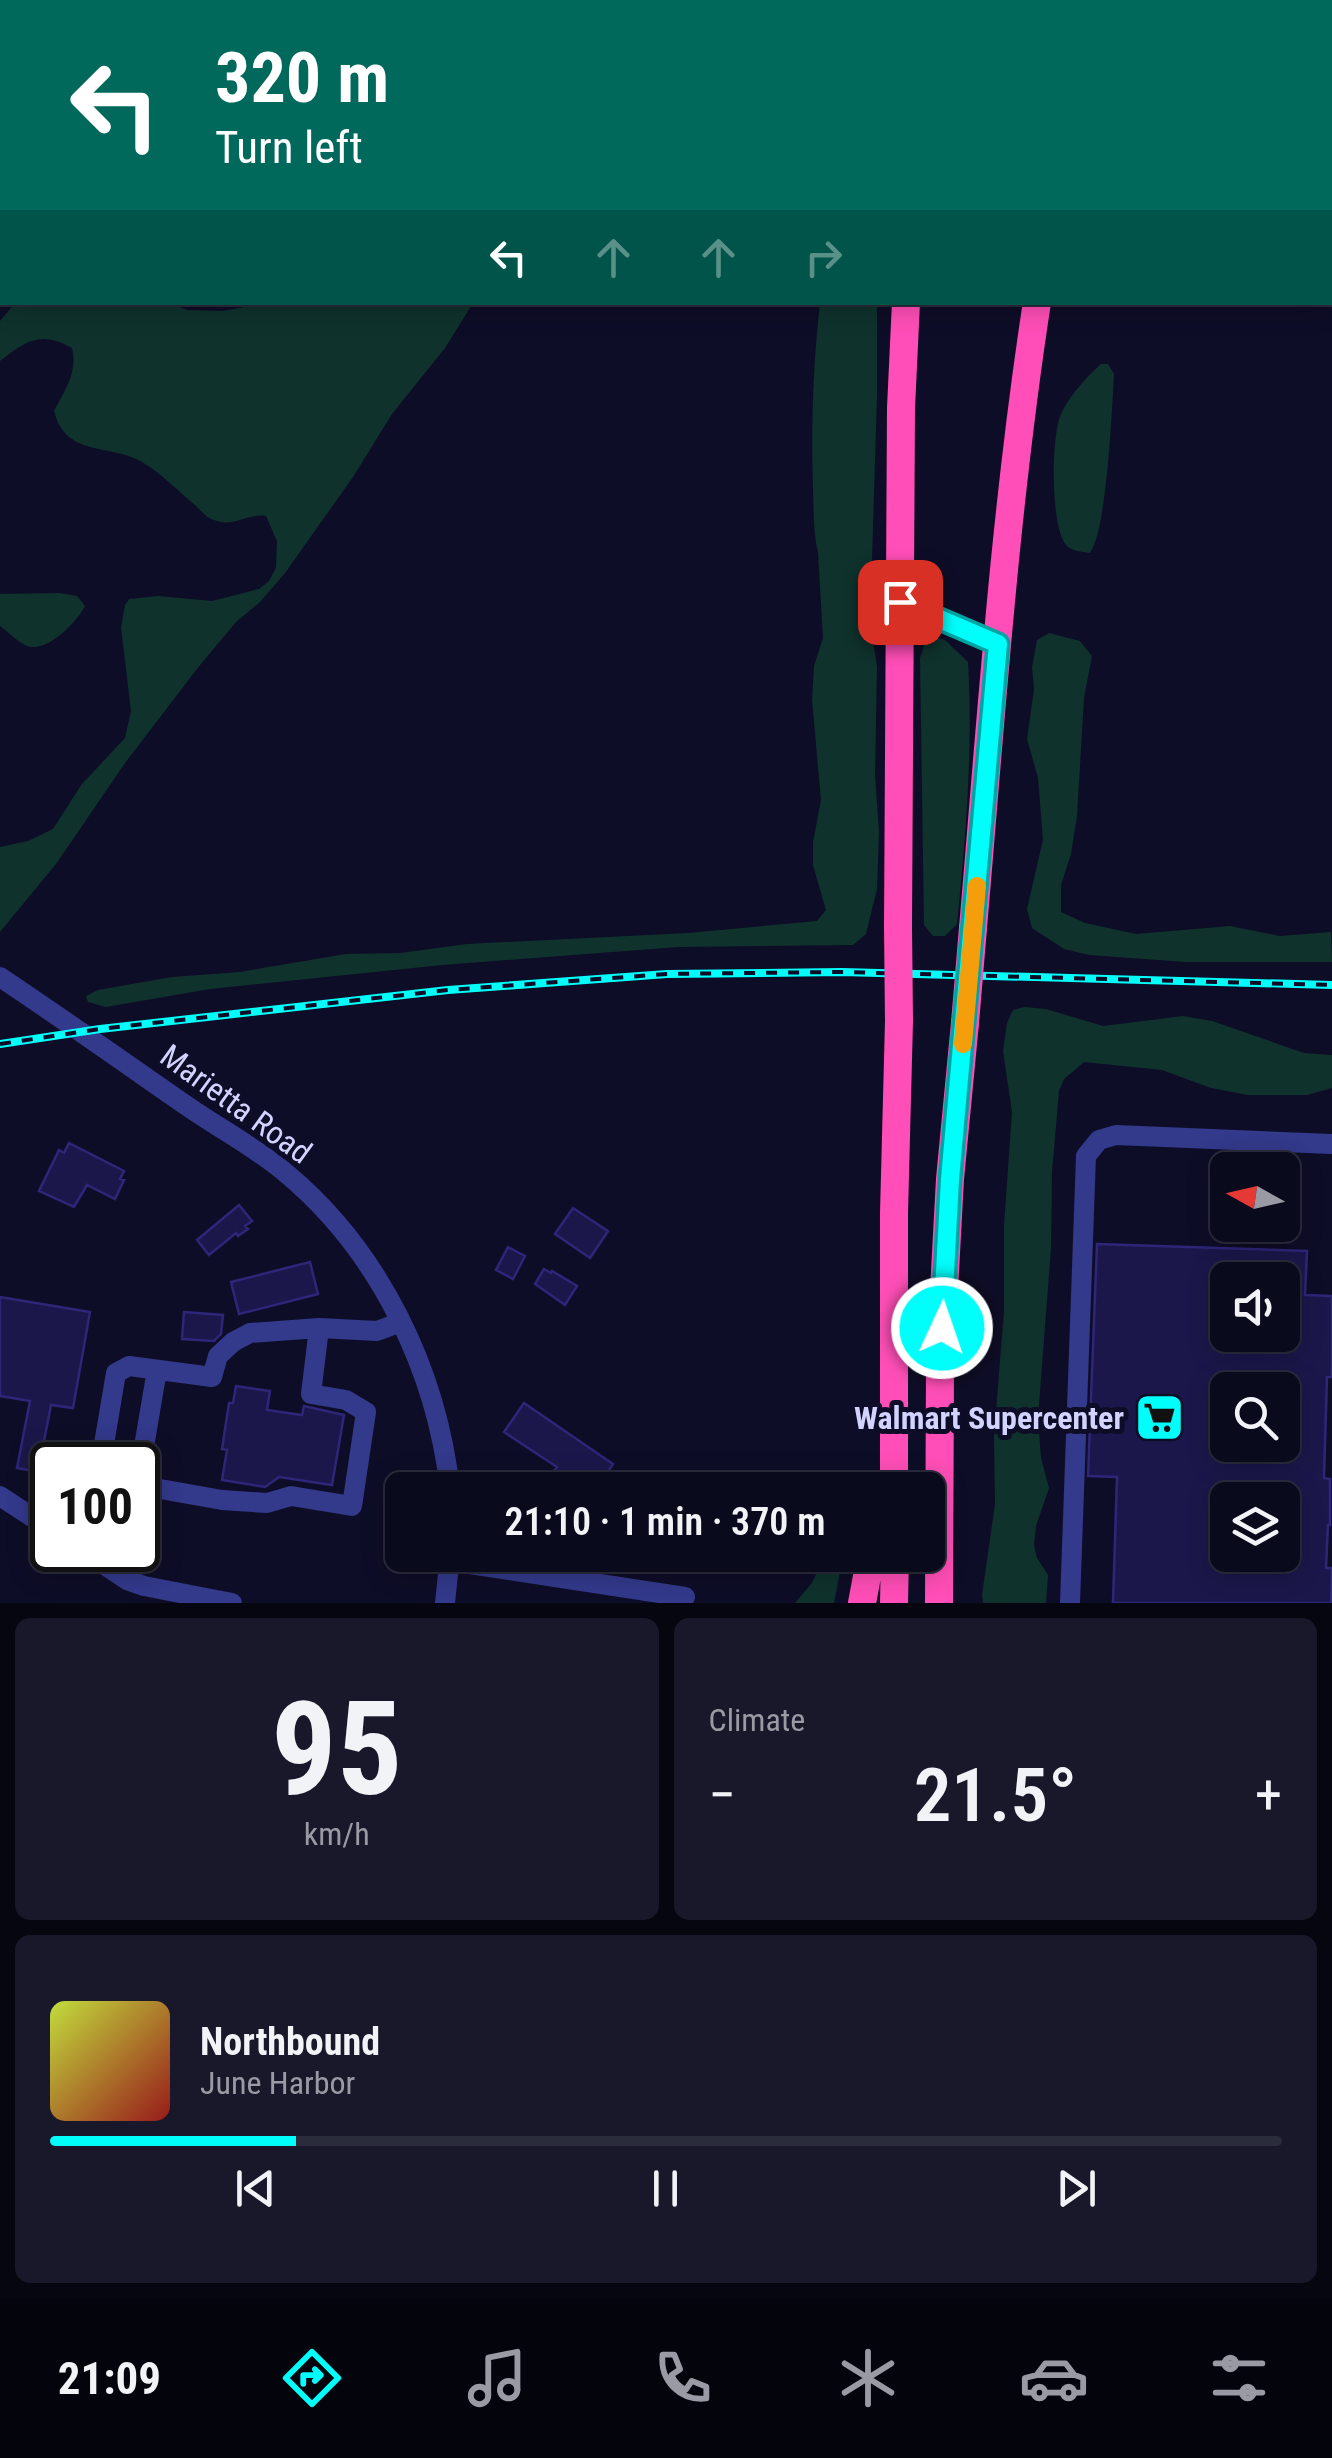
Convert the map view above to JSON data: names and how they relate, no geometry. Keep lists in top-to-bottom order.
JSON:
{
  "streets": {
    "street": ["Marietta Road"]
  },
  "places": {
    "supermarket": ["Walmart Supercenter"]
  },
  "north": "left",
  "page": {
    "turn": ["320 m", "Turn left"],
    "limit": "100",
    "trip": "21:10 · 1 min · 370 m",
    "tile": [
      ["95", "km/h"],
      "Climate"
    ],
    "heat": ["−", "21.5°", "+"],
    "song": ["Northbound", "June Harbor"],
    "tabs": "21:09"
  }
}
